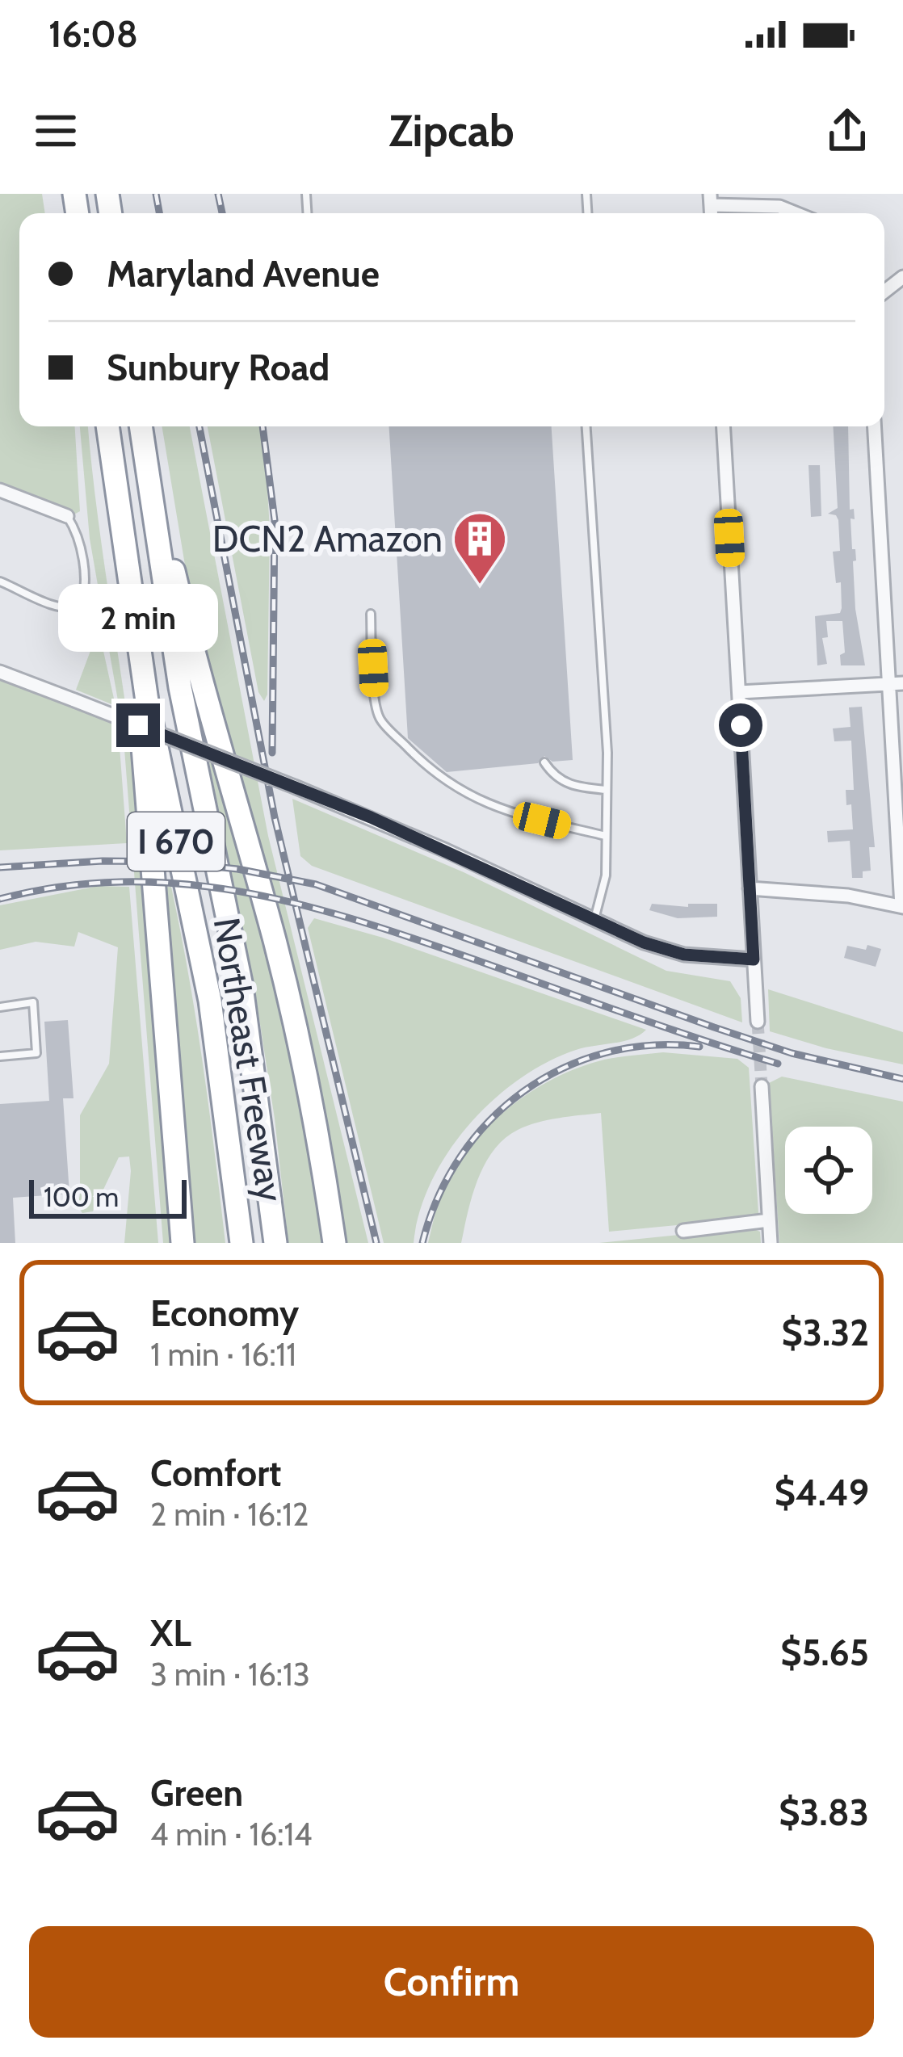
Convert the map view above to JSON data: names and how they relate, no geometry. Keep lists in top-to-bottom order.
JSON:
{
  "streets": {
    "highway": ["I 670", "Northeast Freeway"]
  },
  "places": {
    "building": ["DCN2 Amazon"]
  },
  "scale_bar": "100 m",
  "page": {
    "status": "16:08",
    "header": "Zipcab",
    "banner": ["Maryland Avenue", "Sunbury Road"],
    "bubble": "2 min",
    "scale": "100 m",
    "list": [
      {
        "name": "Economy",
        "note": "1 min · 16:11",
        "value": "$3.32"
      },
      {
        "name": "Comfort",
        "note": "2 min · 16:12",
        "value": "$4.49"
      },
      {
        "name": "XL",
        "note": "3 min · 16:13",
        "value": "$5.65"
      },
      {
        "name": "Green",
        "note": "4 min · 16:14",
        "value": "$3.83"
      }
    ],
    "buttons": "Confirm"
  }
}
